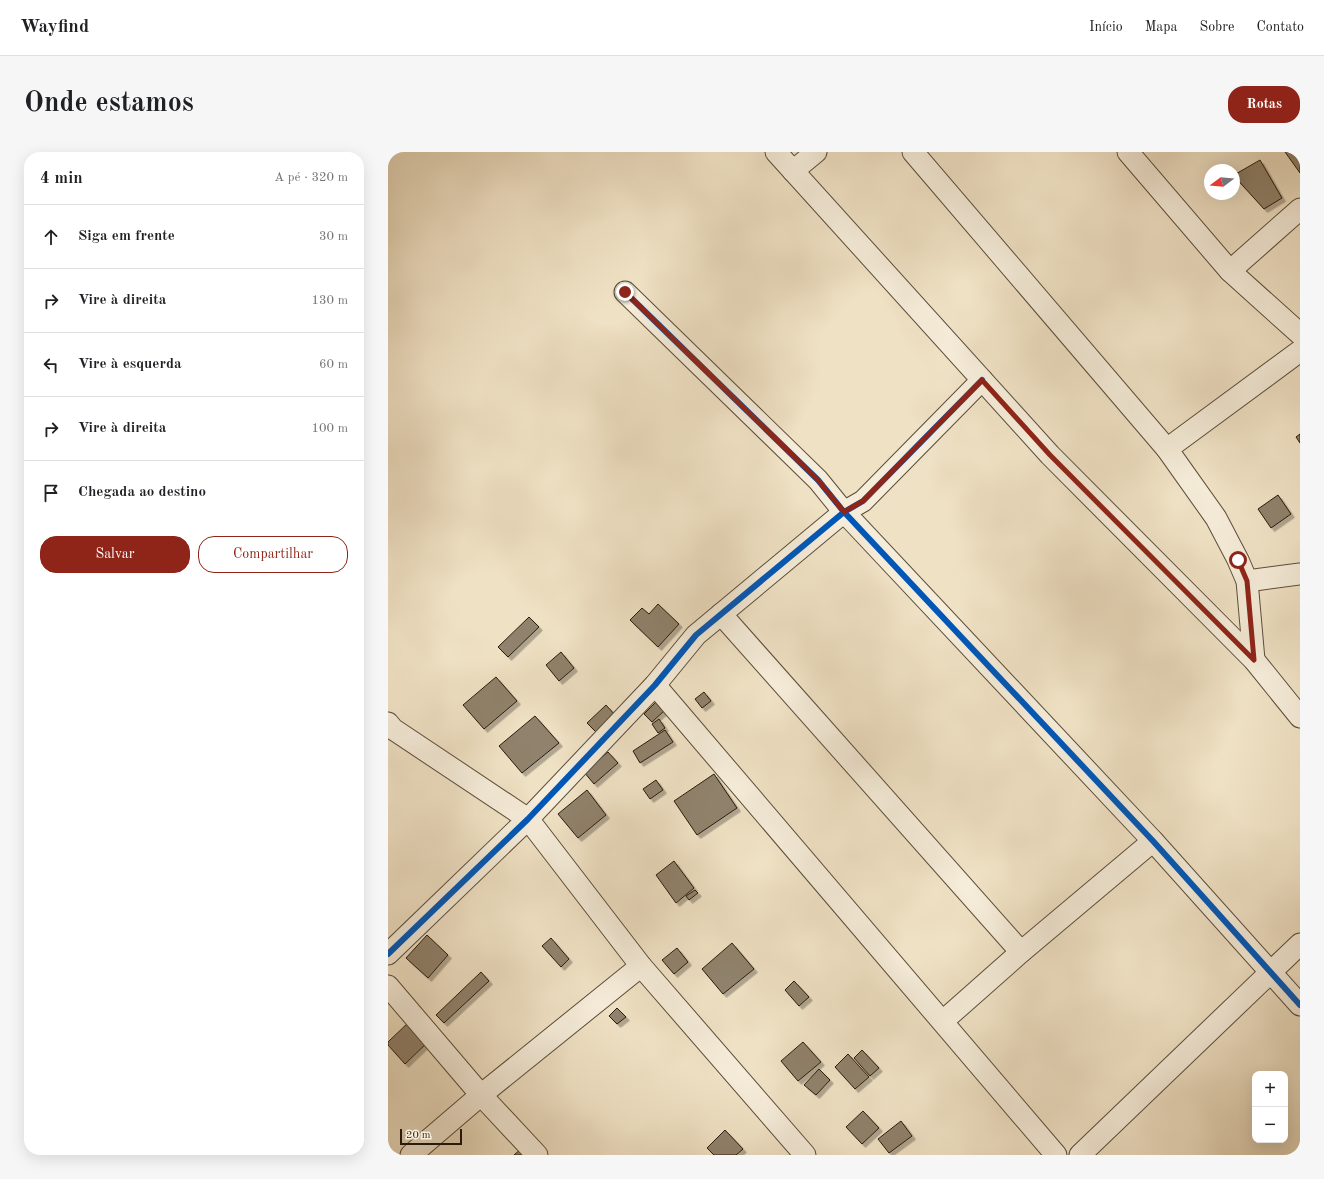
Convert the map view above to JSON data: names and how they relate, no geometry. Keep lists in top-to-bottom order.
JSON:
{
  "scale_bar": "20 m",
  "north": "left",
  "page": {
    "header": "Wayfind",
    "nav": [
      "Início",
      "Mapa",
      "Sobre",
      "Contato"
    ],
    "buttons": [
      "Rotas",
      ["Salvar", "Compartilhar"]
    ],
    "title": "Onde estamos",
    "heading": ["4 min", "A pé · 320 m"],
    "list": [
      ["Siga em frente", "30 m"],
      ["Vire à direita", "130 m"],
      ["Vire à esquerda", "60 m"],
      ["Vire à direita", "100 m"],
      "Chegada ao destino"
    ],
    "map_buttons": ["+", "−"],
    "scale": "20 m"
  }
}
